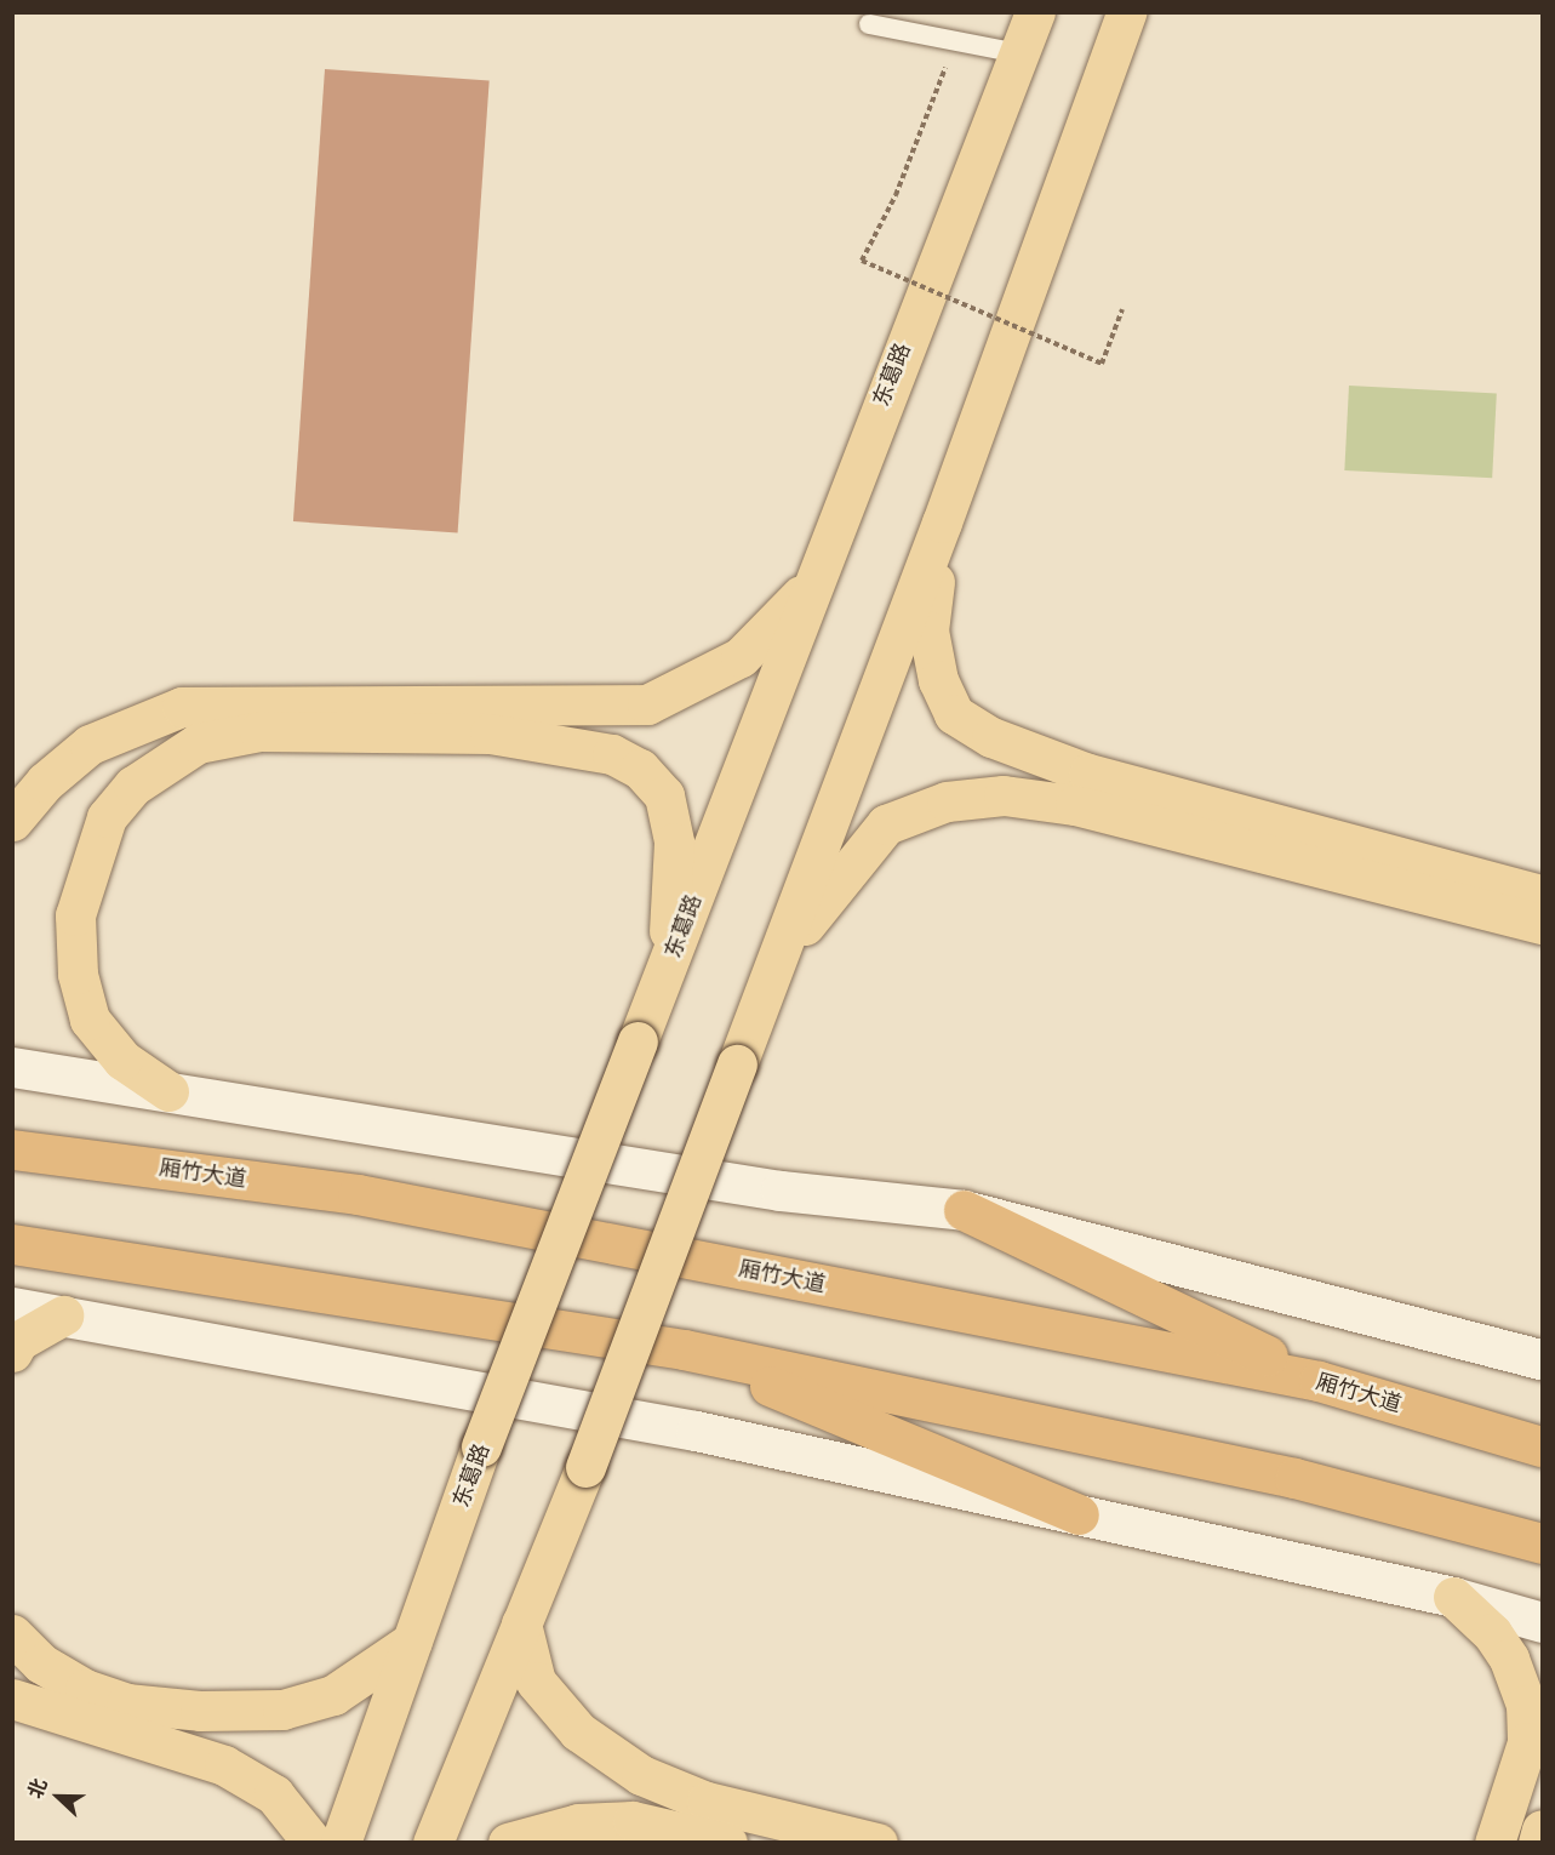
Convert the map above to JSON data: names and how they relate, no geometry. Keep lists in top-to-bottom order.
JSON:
{
  "streets": {
    "highway": ["厢竹大道"],
    "main road": ["东葛路"]
  },
  "north": "left"
}
